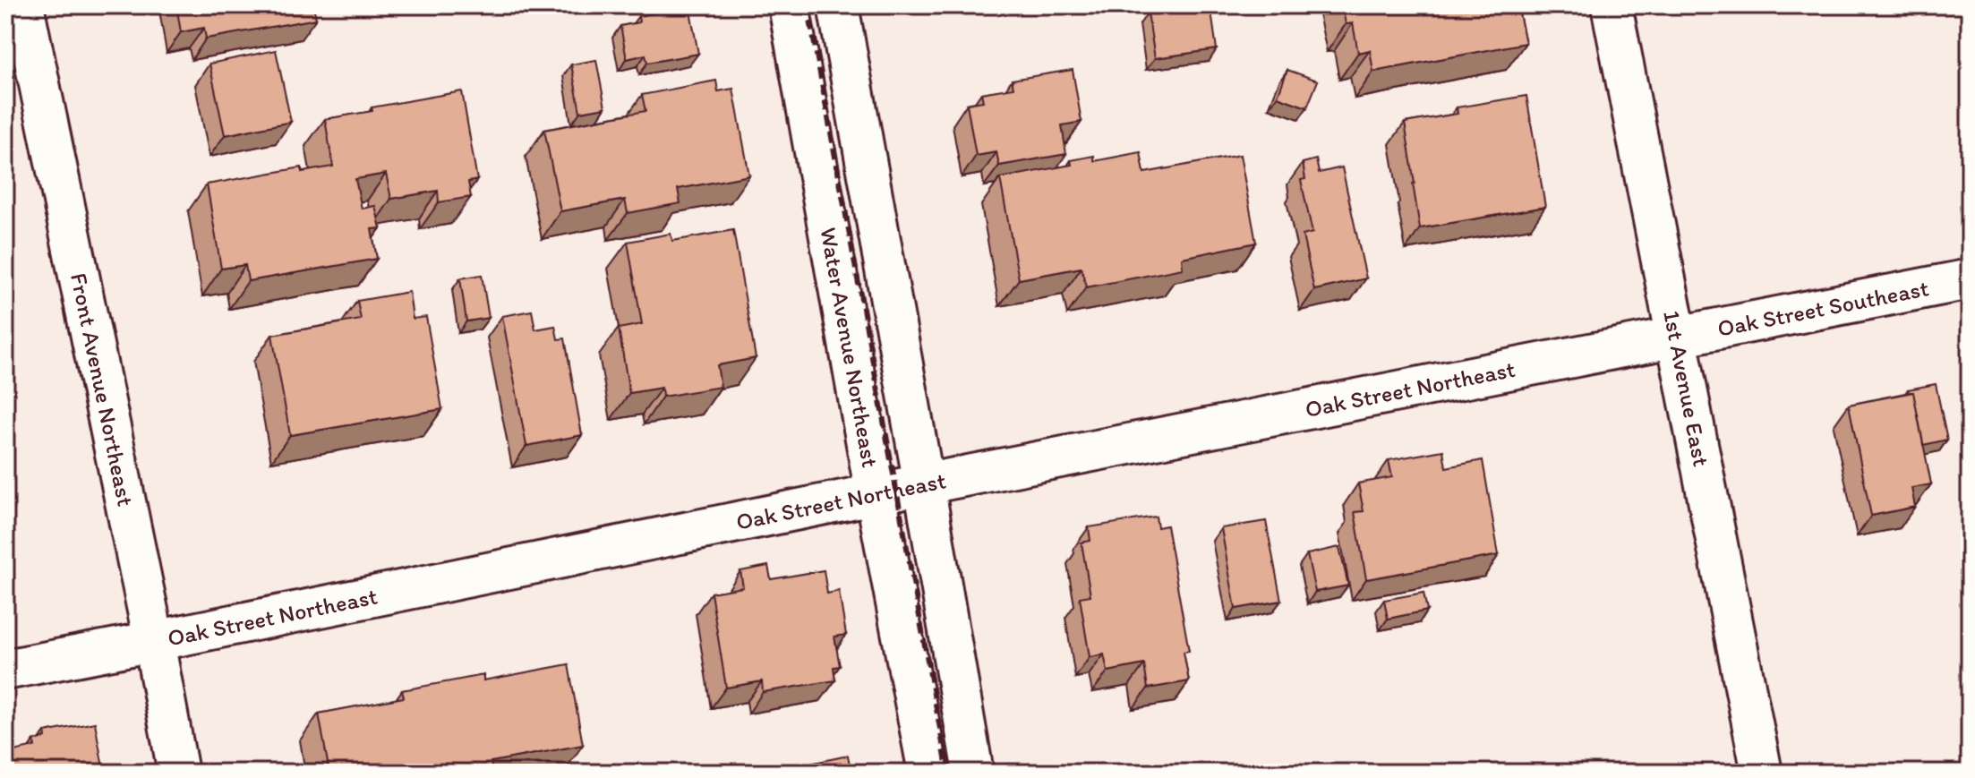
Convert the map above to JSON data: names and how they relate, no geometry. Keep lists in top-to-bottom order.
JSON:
{
  "streets": {
    "street": [
      "Oak Street Southeast",
      "Water Avenue Northeast",
      "Front Avenue Northeast",
      "Oak Street Northeast",
      "1st Avenue East"
    ]
  },
  "crossings": [
    ["Oak Street Southeast", "Oak Street Northeast"],
    ["Oak Street Southeast", "1st Avenue East"],
    ["Water Avenue Northeast", "Oak Street Northeast"],
    ["Front Avenue Northeast", "Oak Street Northeast"],
    ["Oak Street Northeast", "1st Avenue East"]
  ]
}
